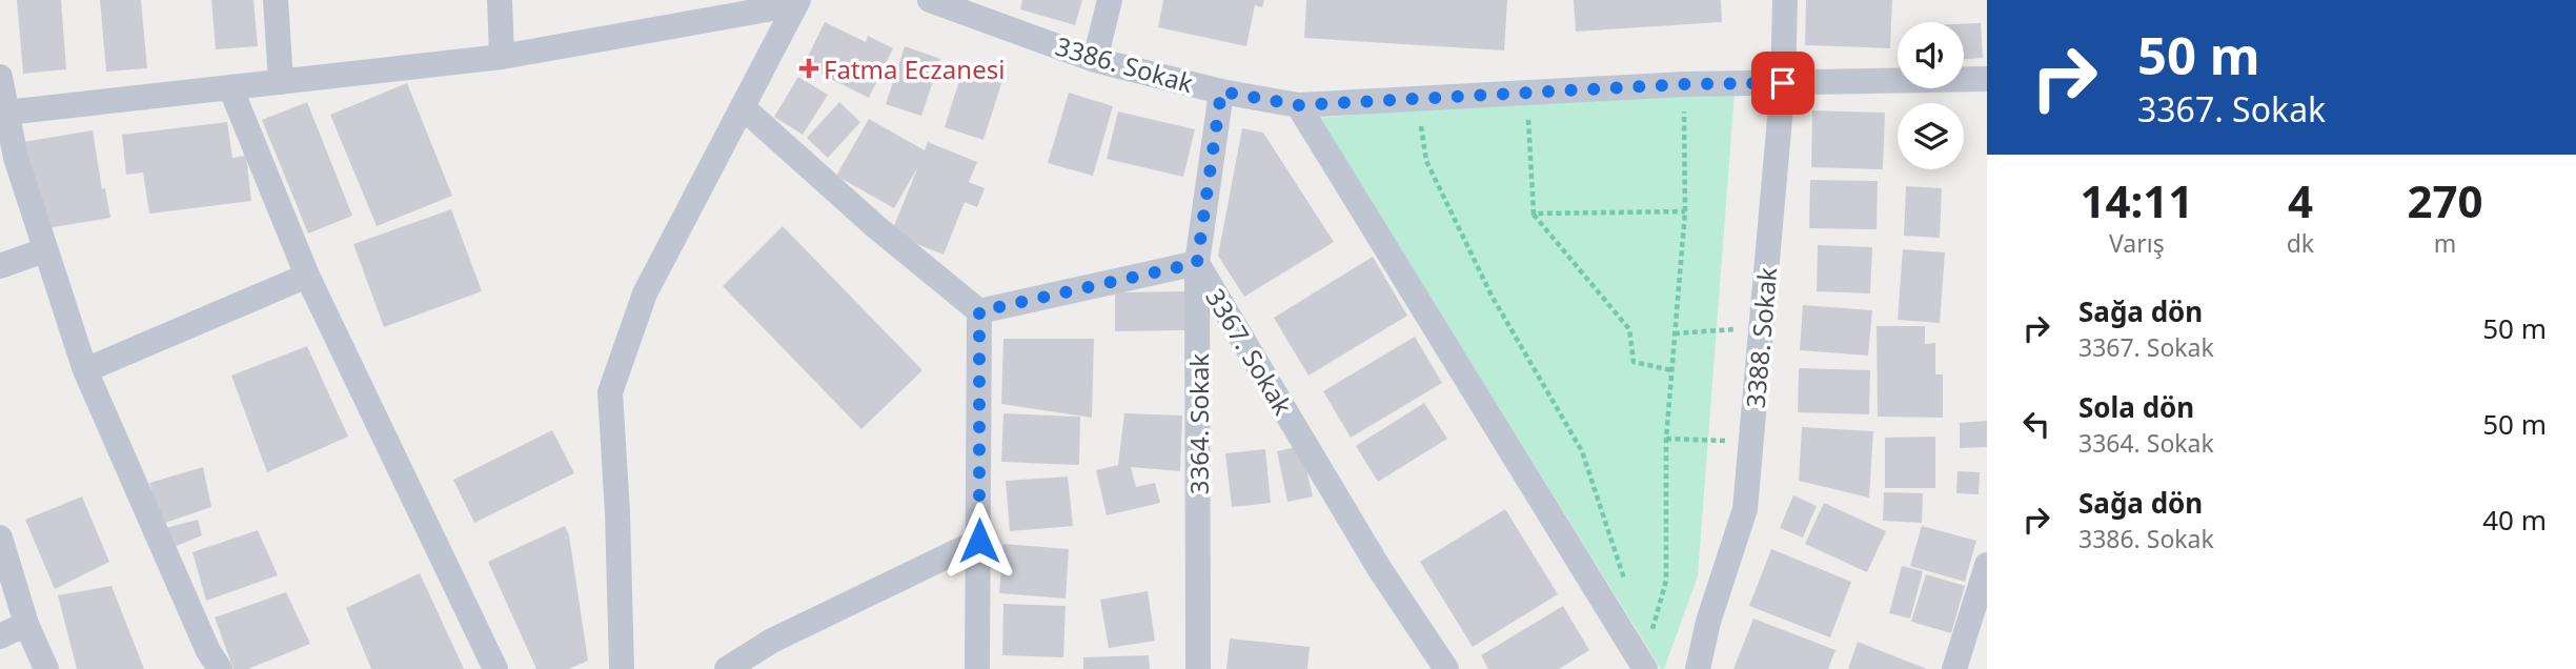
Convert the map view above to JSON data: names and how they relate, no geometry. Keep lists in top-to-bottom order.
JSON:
{
  "streets": {
    "street": [
      "3386. Sokak",
      "3388. Sokak",
      "3367. Sokak",
      "3364. Sokak"
    ]
  },
  "crossings": [
    ["3386. Sokak", "3388. Sokak"],
    ["3386. Sokak", "3364. Sokak"],
    ["3367. Sokak", "3364. Sokak"]
  ],
  "places": {
    "health": ["Fatma Eczanesi"]
  },
  "page": {
    "turn": ["50 m", "3367. Sokak"],
    "eta": [
      "14:11",
      "Varış",
      "4",
      "dk",
      "270",
      "m"
    ],
    "list": [
      {
        "name": "Sağa dön",
        "note": "3367. Sokak",
        "value": "50 m"
      },
      {
        "name": "Sola dön",
        "note": "3364. Sokak",
        "value": "50 m"
      },
      {
        "name": "Sağa dön",
        "note": "3386. Sokak",
        "value": "40 m"
      }
    ]
  }
}
